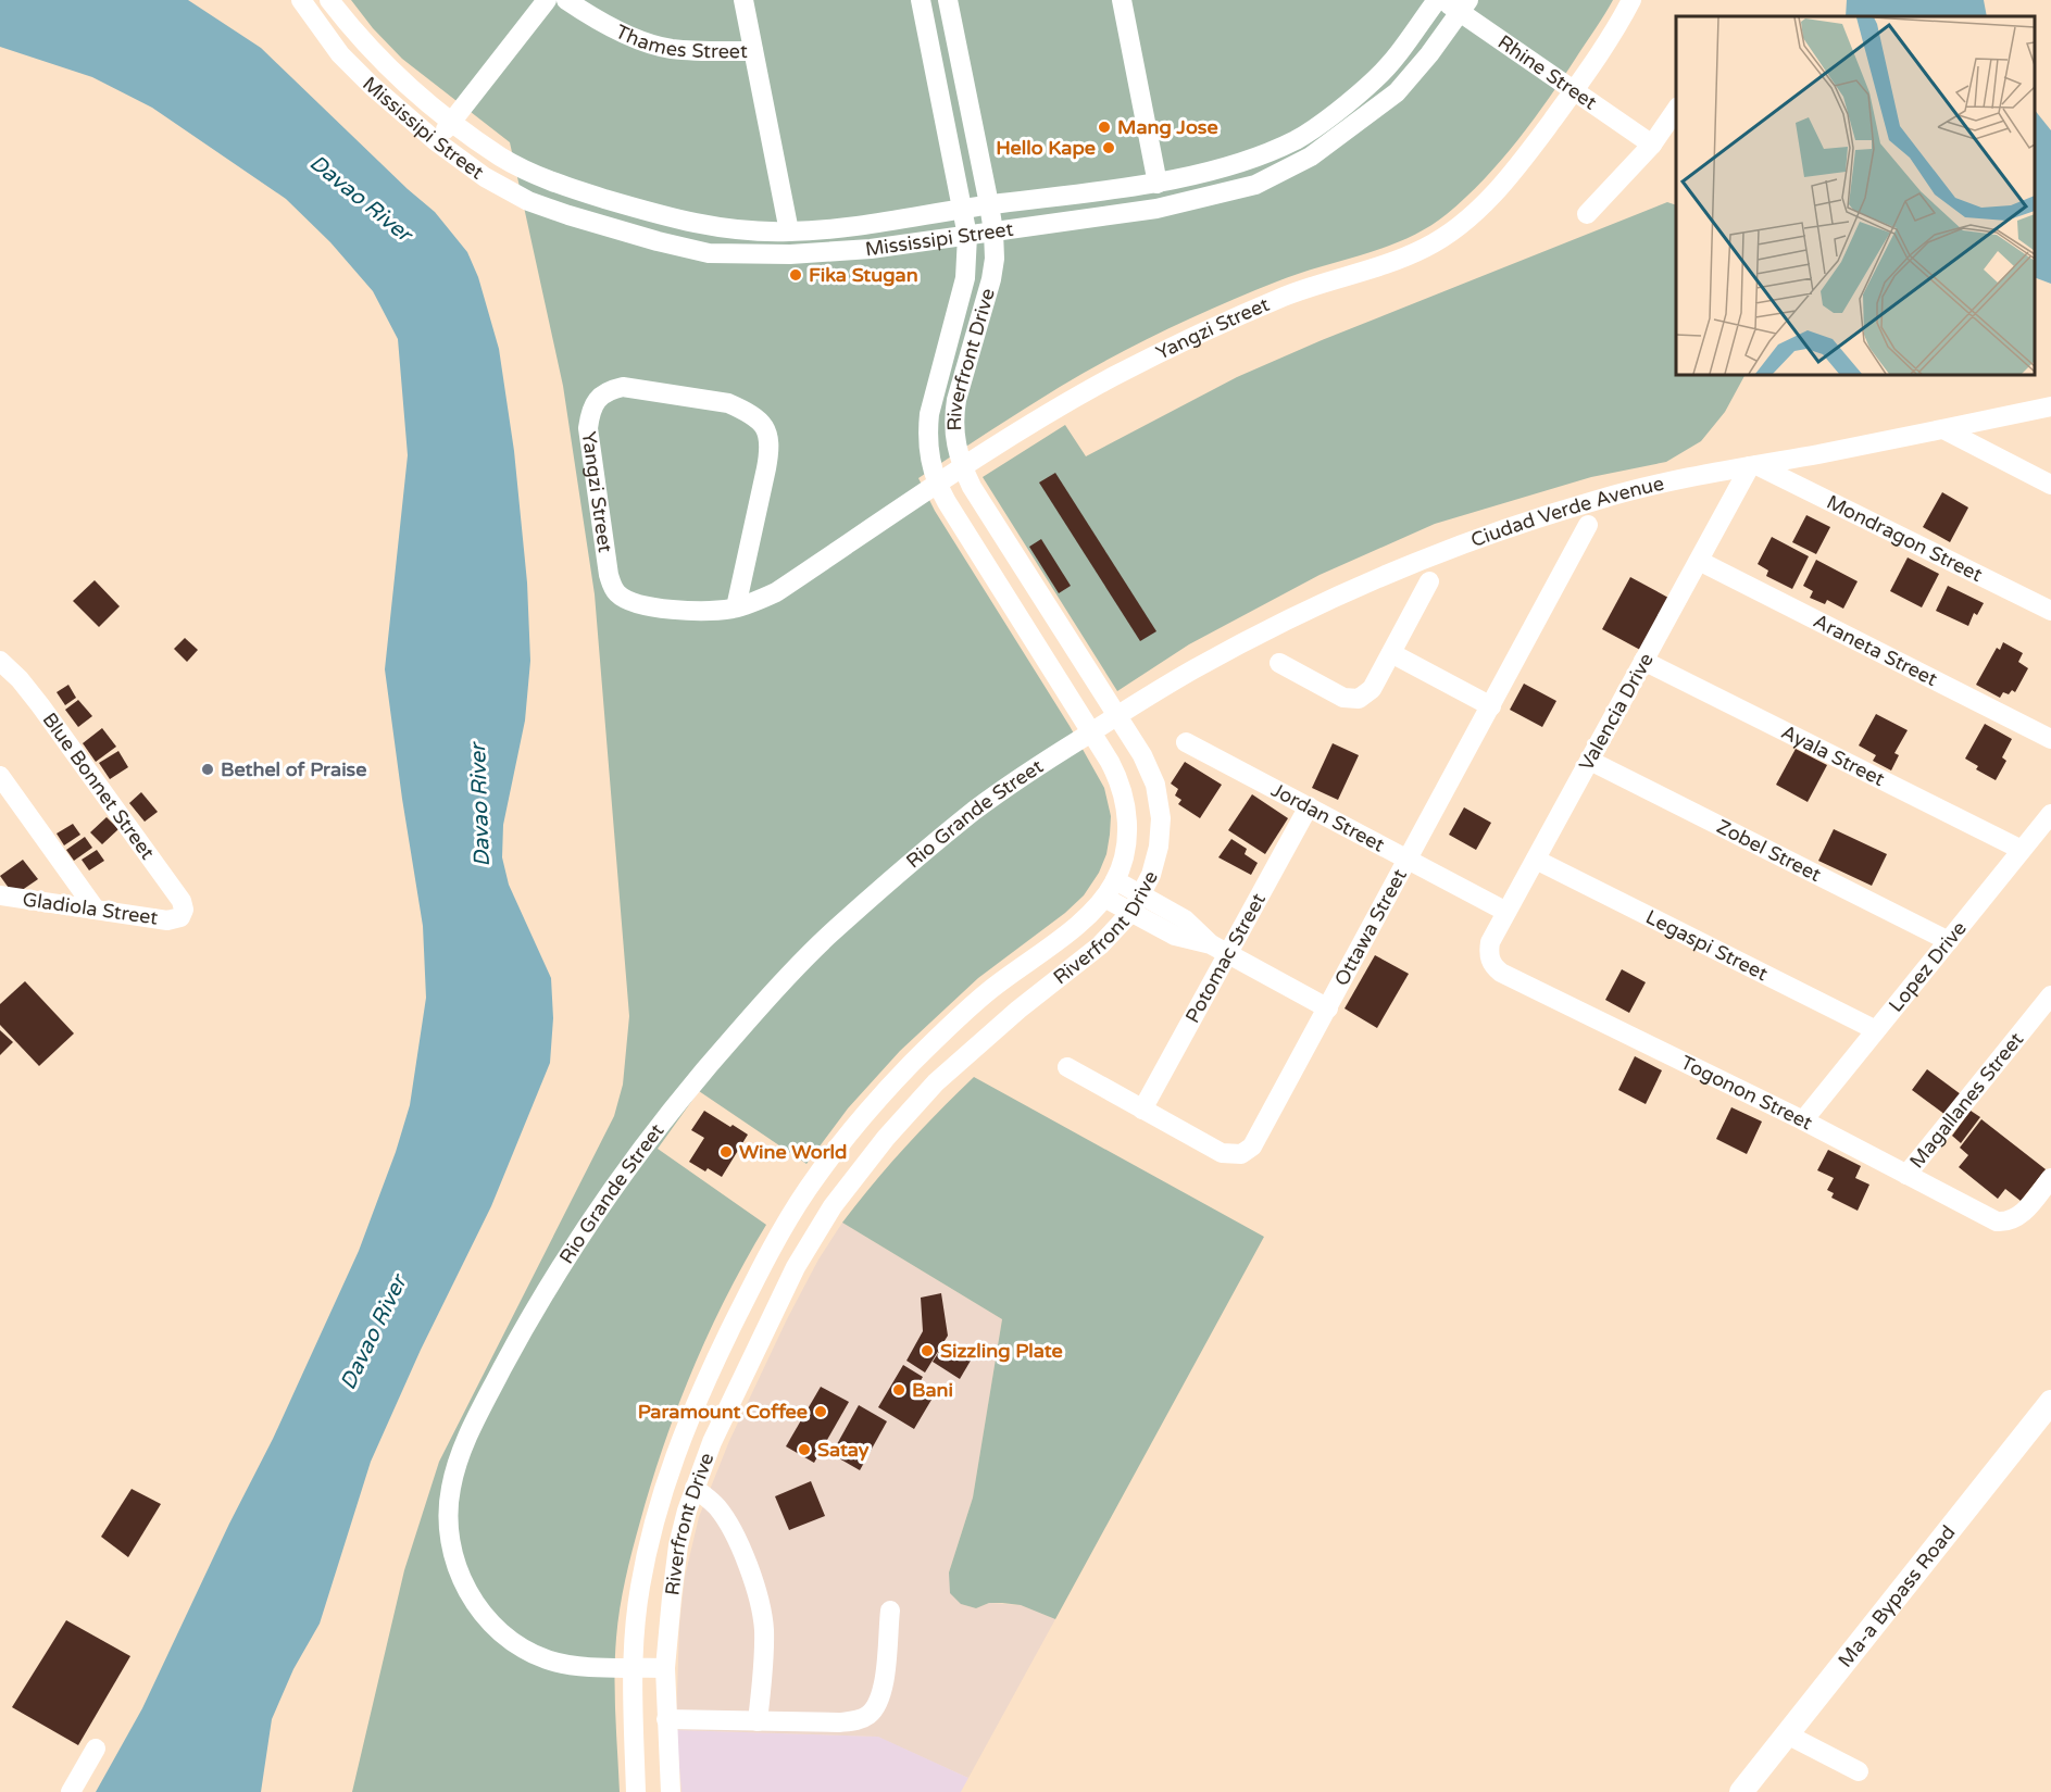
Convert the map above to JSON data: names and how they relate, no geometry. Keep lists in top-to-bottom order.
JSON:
{
  "streets": {
    "main road": ["Ma-a Bypass Road"],
    "street": [
      "Thames Street",
      "Rhine Street",
      "Mississipi Street",
      "Yangzi Street",
      "Riverfront Drive",
      "Ciudad Verde Avenue",
      "Mondragon Street",
      "Araneta Street",
      "Valencia Drive",
      "Ayala Street",
      "Blue Bonnet Street",
      "Rio Grande Street",
      "Jordan Street",
      "Zobel Street",
      "Gladiola Street",
      "Ottawa Street",
      "Legaspi Street",
      "Potomac Street",
      "Lopez Drive",
      "Togonon Street",
      "Magallanes Street"
    ]
  },
  "crossings": [
    ["Rhine Street", "Mississipi Street"],
    ["Rhine Street", "Yangzi Street"],
    ["Mississipi Street", "Riverfront Drive"],
    ["Yangzi Street", "Riverfront Drive"],
    ["Riverfront Drive", "Ciudad Verde Avenue"],
    ["Riverfront Drive", "Rio Grande Street"],
    ["Ciudad Verde Avenue", "Mondragon Street"],
    ["Ciudad Verde Avenue", "Valencia Drive"],
    ["Ciudad Verde Avenue", "Rio Grande Street"],
    ["Mondragon Street", "Valencia Drive"],
    ["Araneta Street", "Valencia Drive"],
    ["Valencia Drive", "Ayala Street"],
    ["Valencia Drive", "Jordan Street"],
    ["Valencia Drive", "Zobel Street"],
    ["Valencia Drive", "Legaspi Street"],
    ["Valencia Drive", "Togonon Street"],
    ["Ayala Street", "Lopez Drive"],
    ["Blue Bonnet Street", "Gladiola Street"],
    ["Jordan Street", "Ottawa Street"],
    ["Jordan Street", "Potomac Street"],
    ["Zobel Street", "Lopez Drive"],
    ["Ottawa Street", "Potomac Street"],
    ["Legaspi Street", "Lopez Drive"],
    ["Lopez Drive", "Togonon Street"],
    ["Togonon Street", "Magallanes Street"]
  ],
  "water": ["Davao River"],
  "places": [
    "Mang Jose",
    "Hello Kape",
    "Fika Stugan",
    "Bethel of Praise",
    "Wine World",
    "Sizzling Plate",
    "Bani",
    "Paramount Coffee",
    "Satay"
  ]
}
